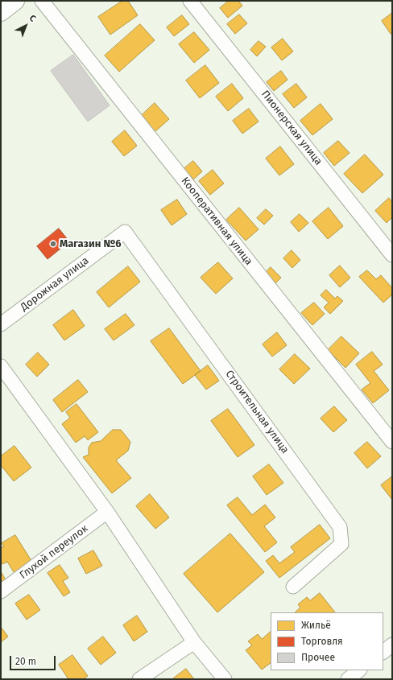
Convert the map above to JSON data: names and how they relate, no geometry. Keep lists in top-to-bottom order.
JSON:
{
  "streets": {
    "street": [
      "Пионерская улица",
      "Кооперативная улица",
      "Дорожная улица",
      "Строительная улица",
      "Глухой переулок"
    ]
  },
  "crossings": [
    ["Дорожная улица", "Строительная улица"]
  ],
  "places": ["Магазин №6"],
  "legend": ["Жильё", "Торговля", "Прочее"],
  "scale_bar": "20 m",
  "north": "top right"
}
